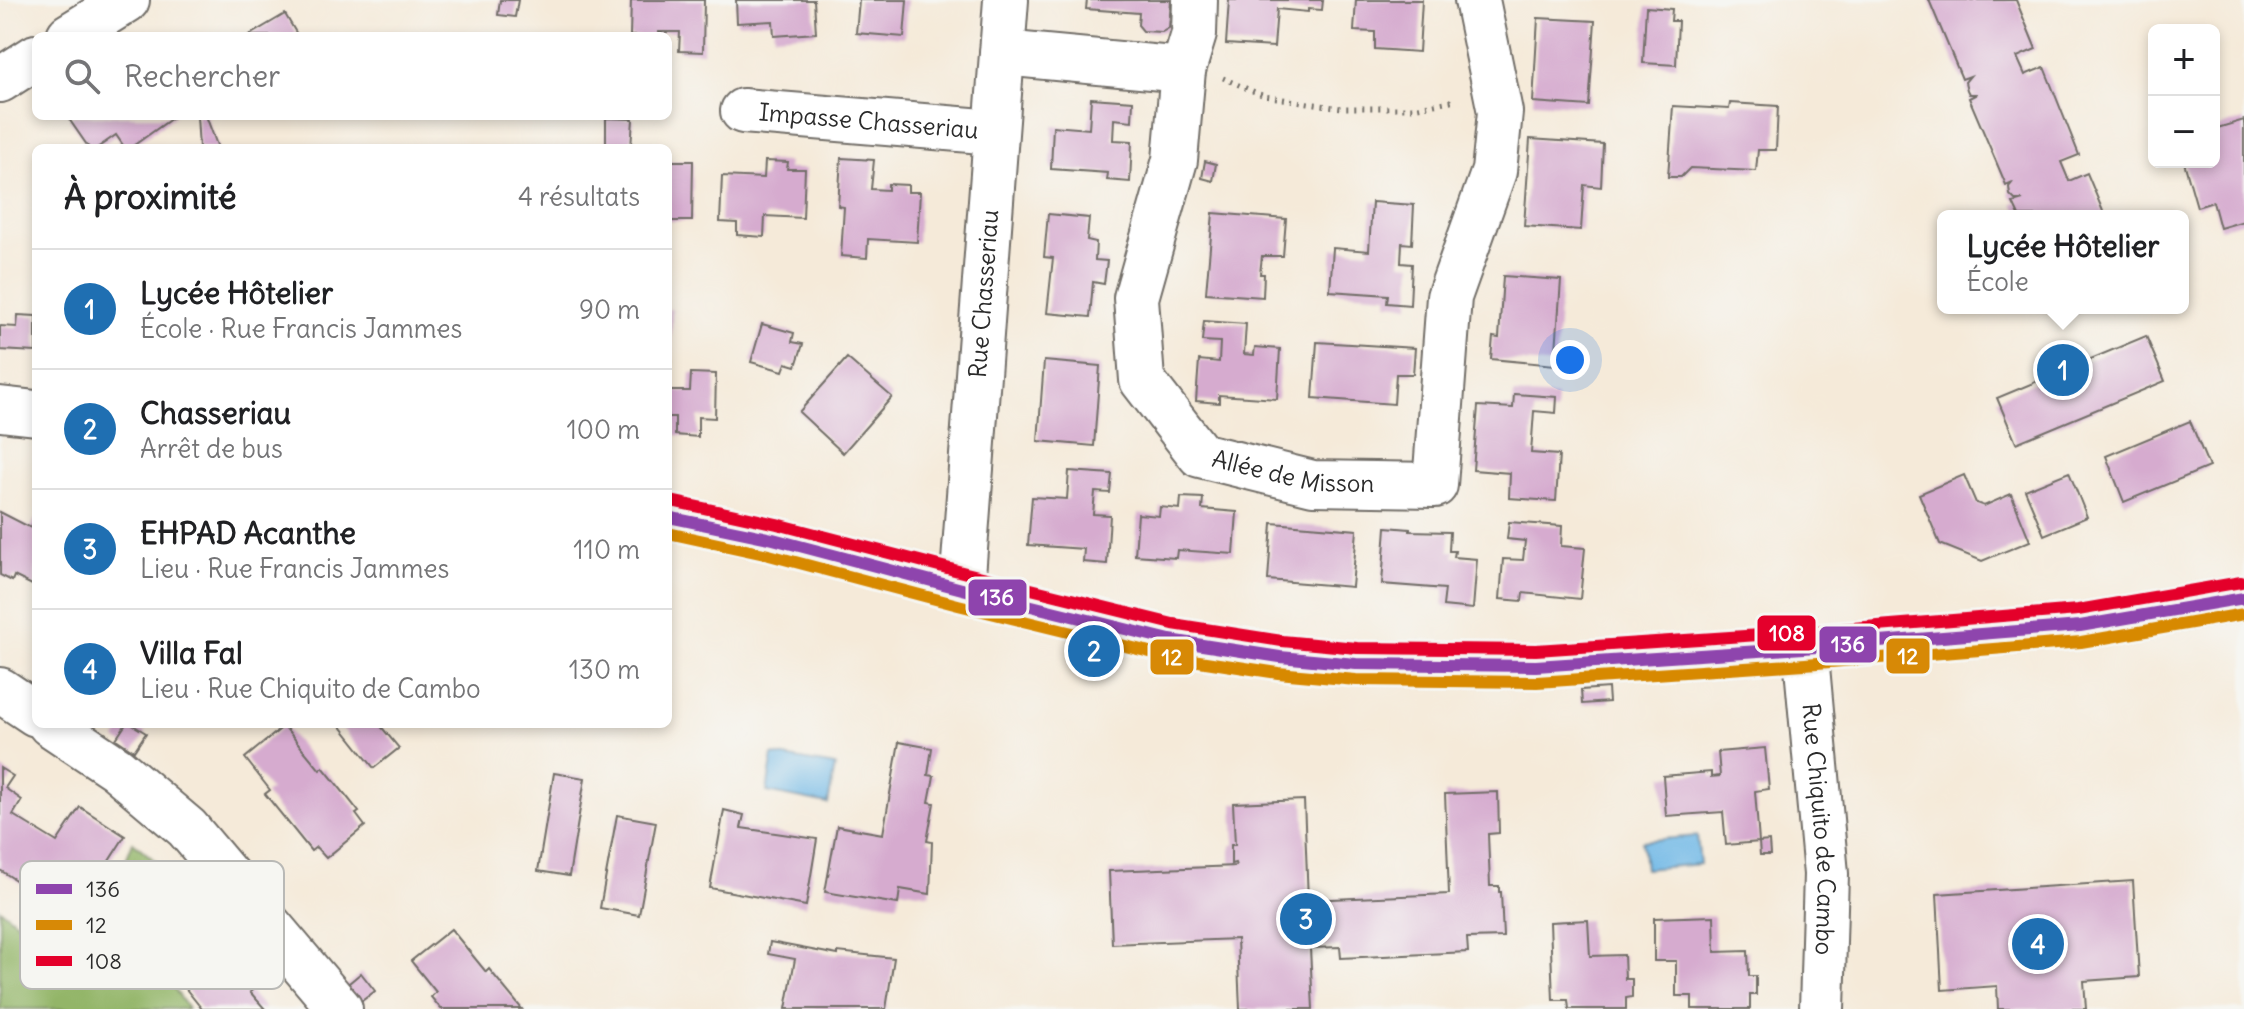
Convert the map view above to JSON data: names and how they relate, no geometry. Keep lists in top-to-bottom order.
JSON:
{
  "streets": {
    "street": [
      "Impasse Chasseriau",
      "Rue Chasseriau",
      "Allée de Misson",
      "Rue Chiquito de Cambo"
    ]
  },
  "crossings": [
    ["Impasse Chasseriau", "Rue Chasseriau"]
  ],
  "lines": ["transit line 108", "transit line 136", "transit line 12"],
  "legend": ["136", "12", "108"],
  "page": {
    "map_buttons": ["+", "−"],
    "search": "Rechercher",
    "heading": ["À proximité", "4 résultats"],
    "popup": ["Lycée Hôtelier", "École"],
    "list": [
      {
        "mark": "1",
        "name": "Lycée Hôtelier",
        "note": "École · Rue Francis Jammes",
        "value": "90 m"
      },
      {
        "mark": "2",
        "name": "Chasseriau",
        "note": "Arrêt de bus",
        "value": "100 m"
      },
      {
        "mark": "3",
        "name": "EHPAD Acanthe",
        "note": "Lieu · Rue Francis Jammes",
        "value": "110 m"
      },
      {
        "mark": "4",
        "name": "Villa Fal",
        "note": "Lieu · Rue Chiquito de Cambo",
        "value": "130 m"
      }
    ],
    "pins": [
      "1",
      "2",
      "3",
      "4"
    ]
  }
}
